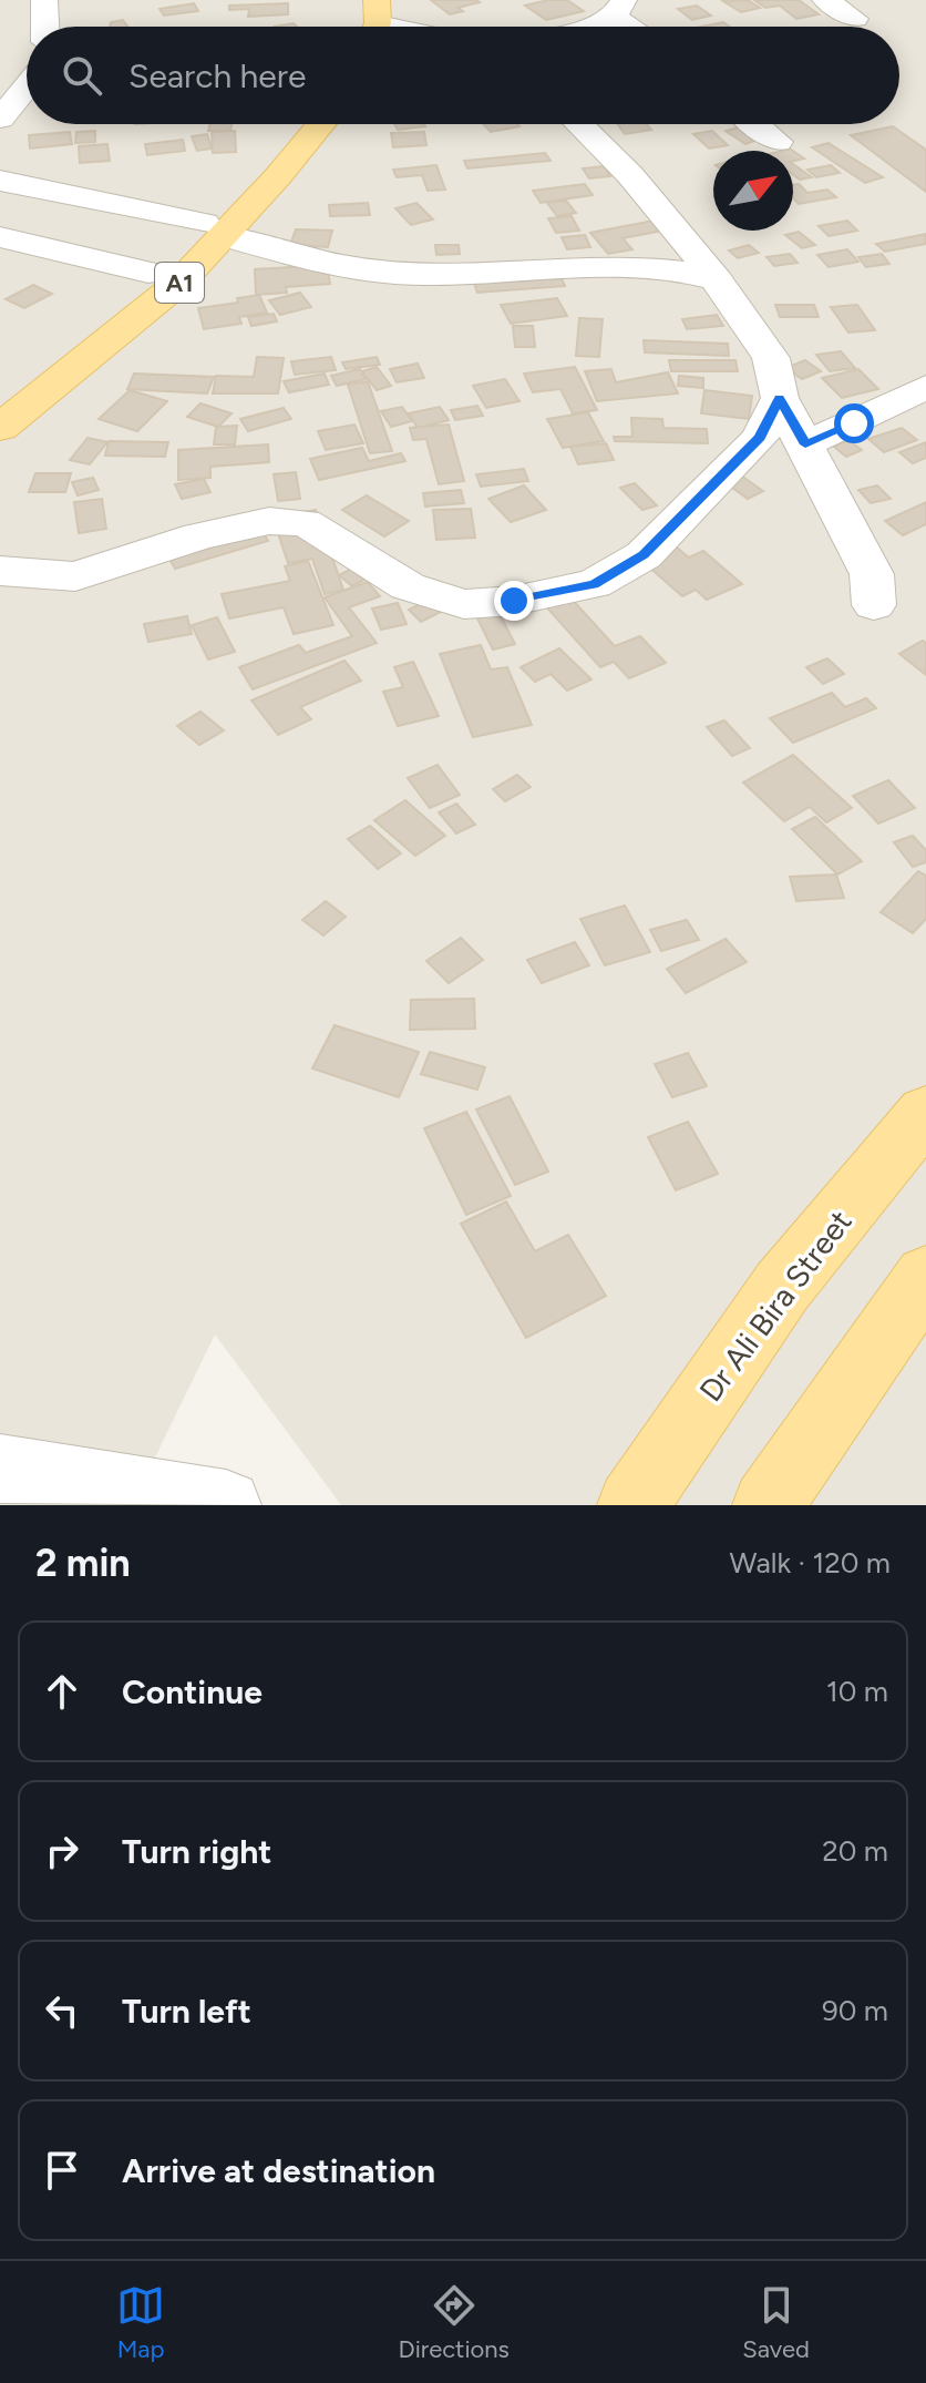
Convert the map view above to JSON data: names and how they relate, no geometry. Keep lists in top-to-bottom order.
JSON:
{
  "streets": {
    "main road": ["A1", "Dr Ali Bira Street"]
  },
  "north": "top right",
  "page": {
    "search": "Search here",
    "heading": ["2 min", "Walk · 120 m"],
    "list": [
      ["Continue", "10 m"],
      ["Turn right", "20 m"],
      ["Turn left", "90 m"],
      "Arrive at destination"
    ],
    "nav": ["Map", "Directions", "Saved"]
  }
}
